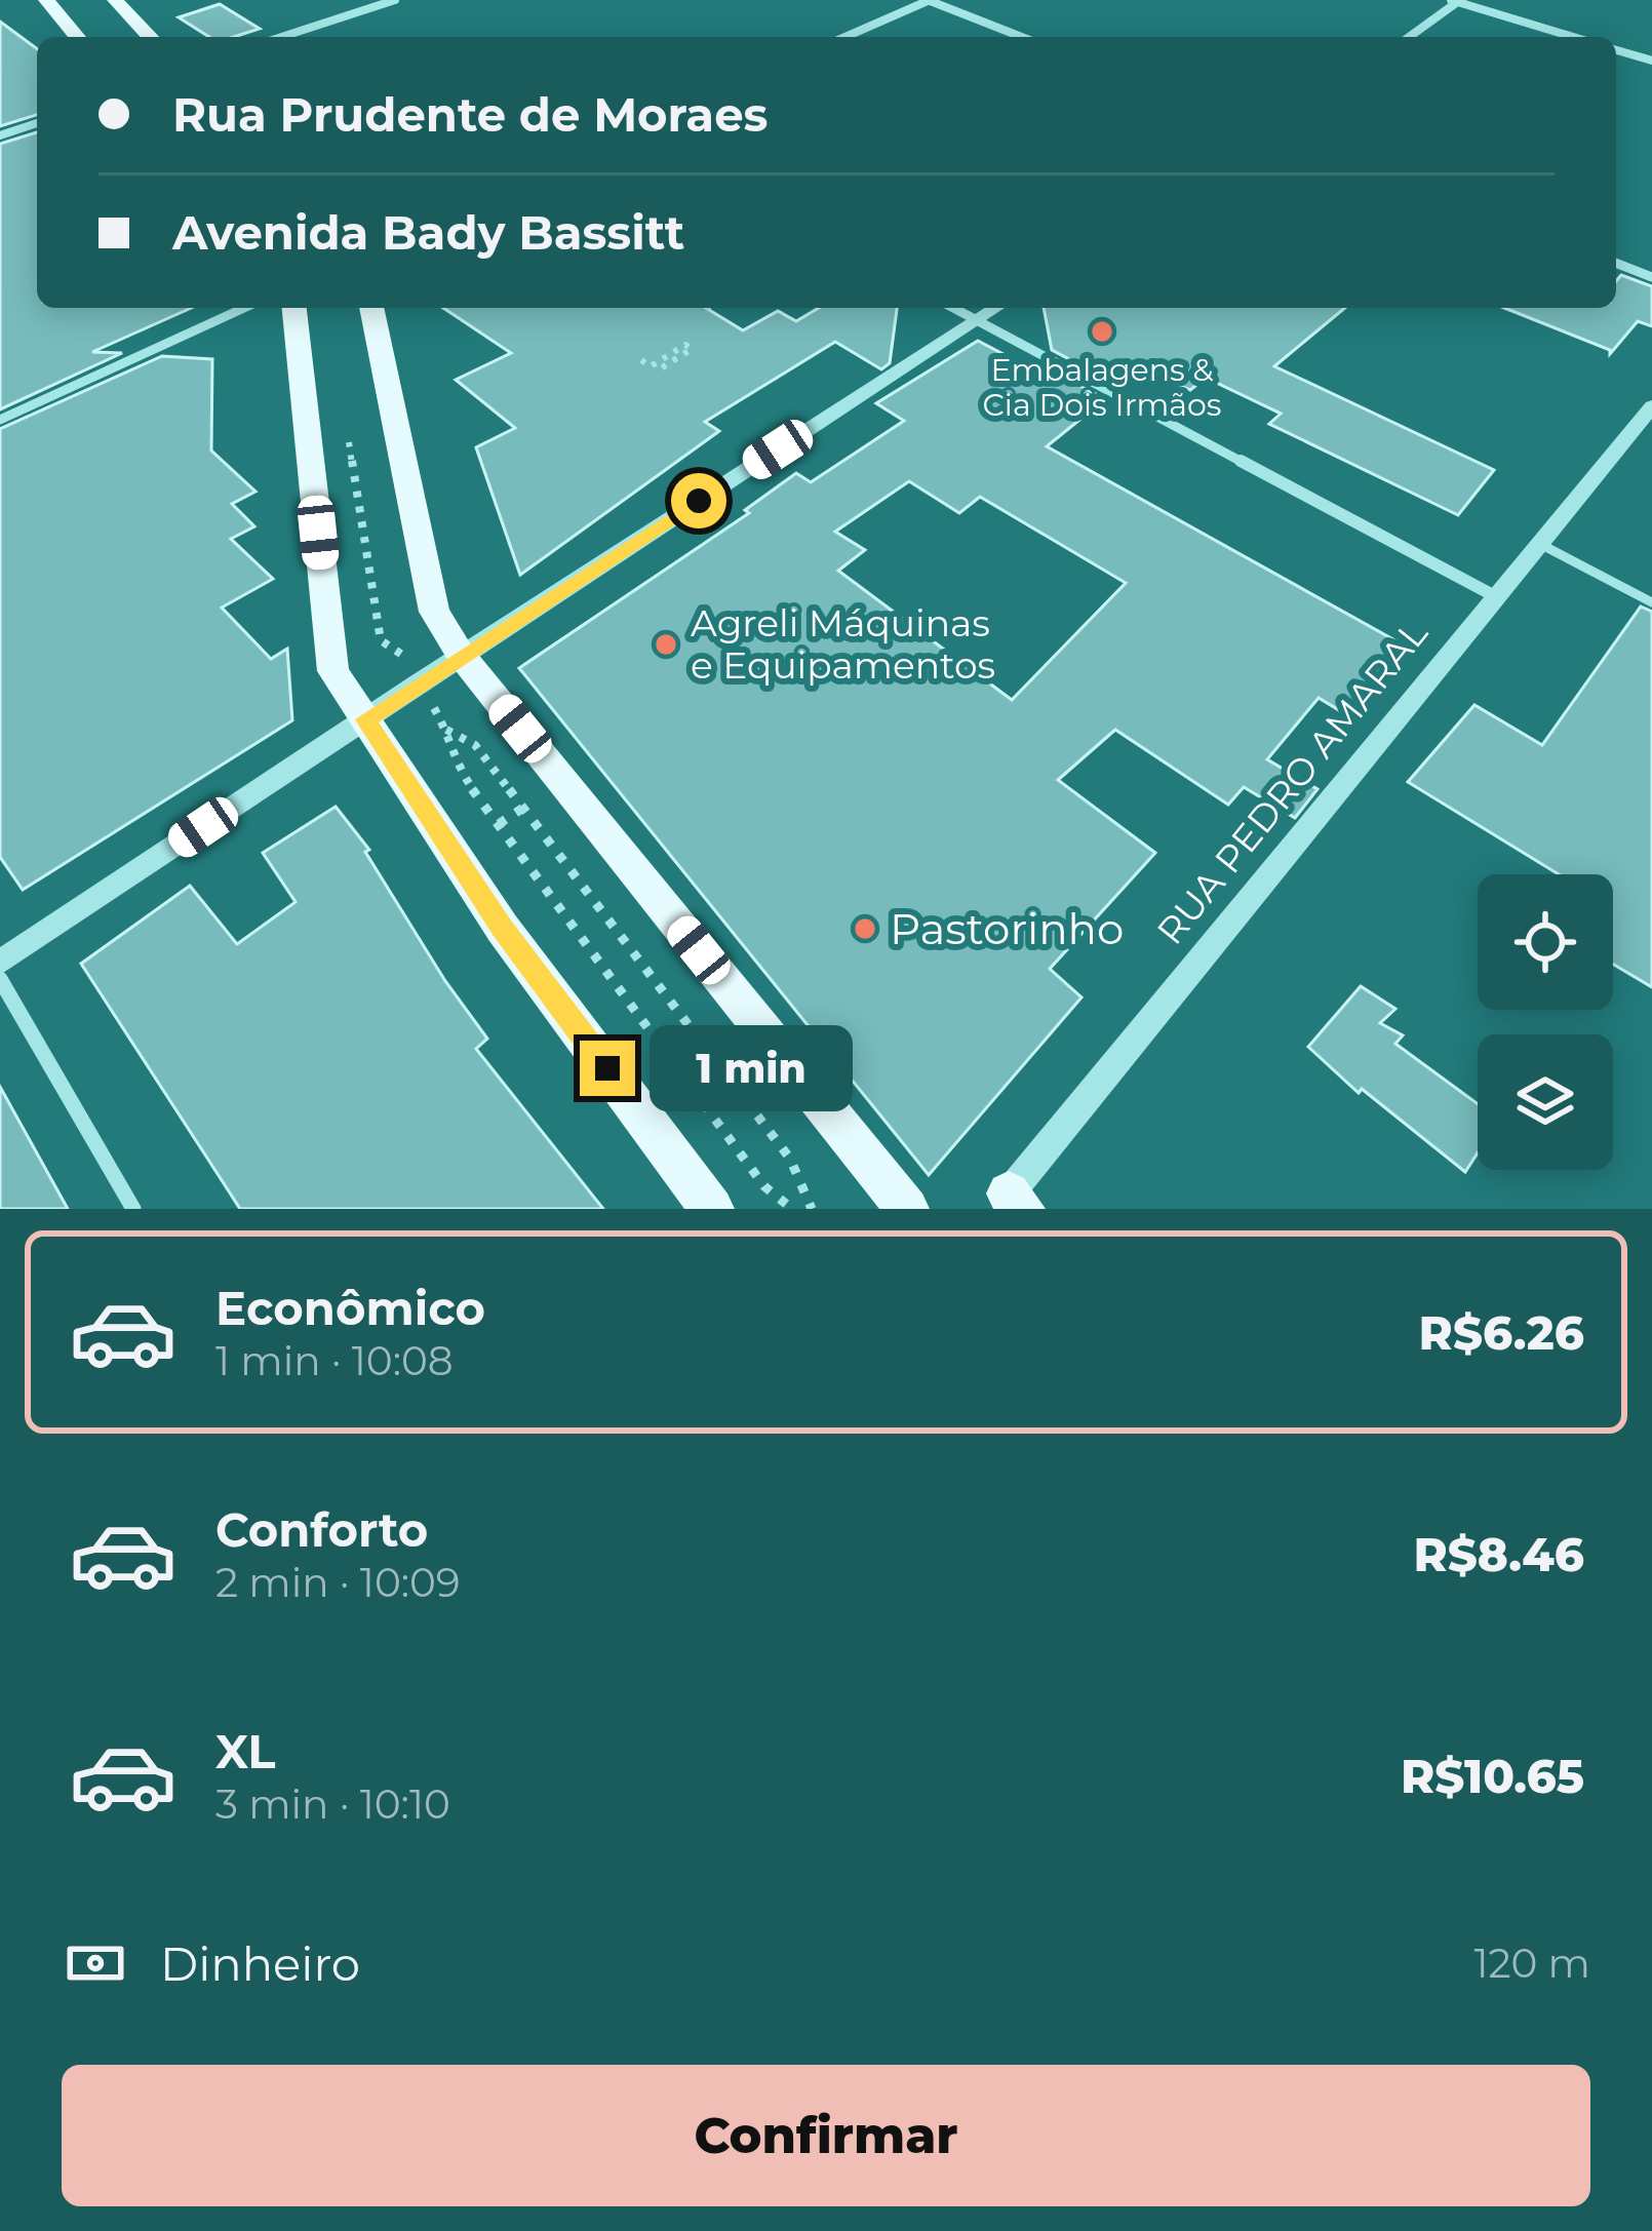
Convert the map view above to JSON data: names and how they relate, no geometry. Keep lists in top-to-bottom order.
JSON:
{
  "streets": {
    "street": ["RUA PEDRO AMARAL"]
  },
  "places": ["Embalagens & Cia Dois Irmãos", "Agreli Máquinas e Equipamentos", "Pastorinho"],
  "page": {
    "banner": ["Rua Prudente de Moraes", "Avenida Bady Bassitt"],
    "bubble": "1 min",
    "list": [
      {
        "name": "Econômico",
        "note": "1 min · 10:08",
        "value": "R$6.26"
      },
      {
        "name": "Conforto",
        "note": "2 min · 10:09",
        "value": "R$8.46"
      },
      {
        "name": "XL",
        "note": "3 min · 10:10",
        "value": "R$10.65"
      }
    ],
    "pay": ["Dinheiro", "120 m"],
    "buttons": "Confirmar"
  }
}
